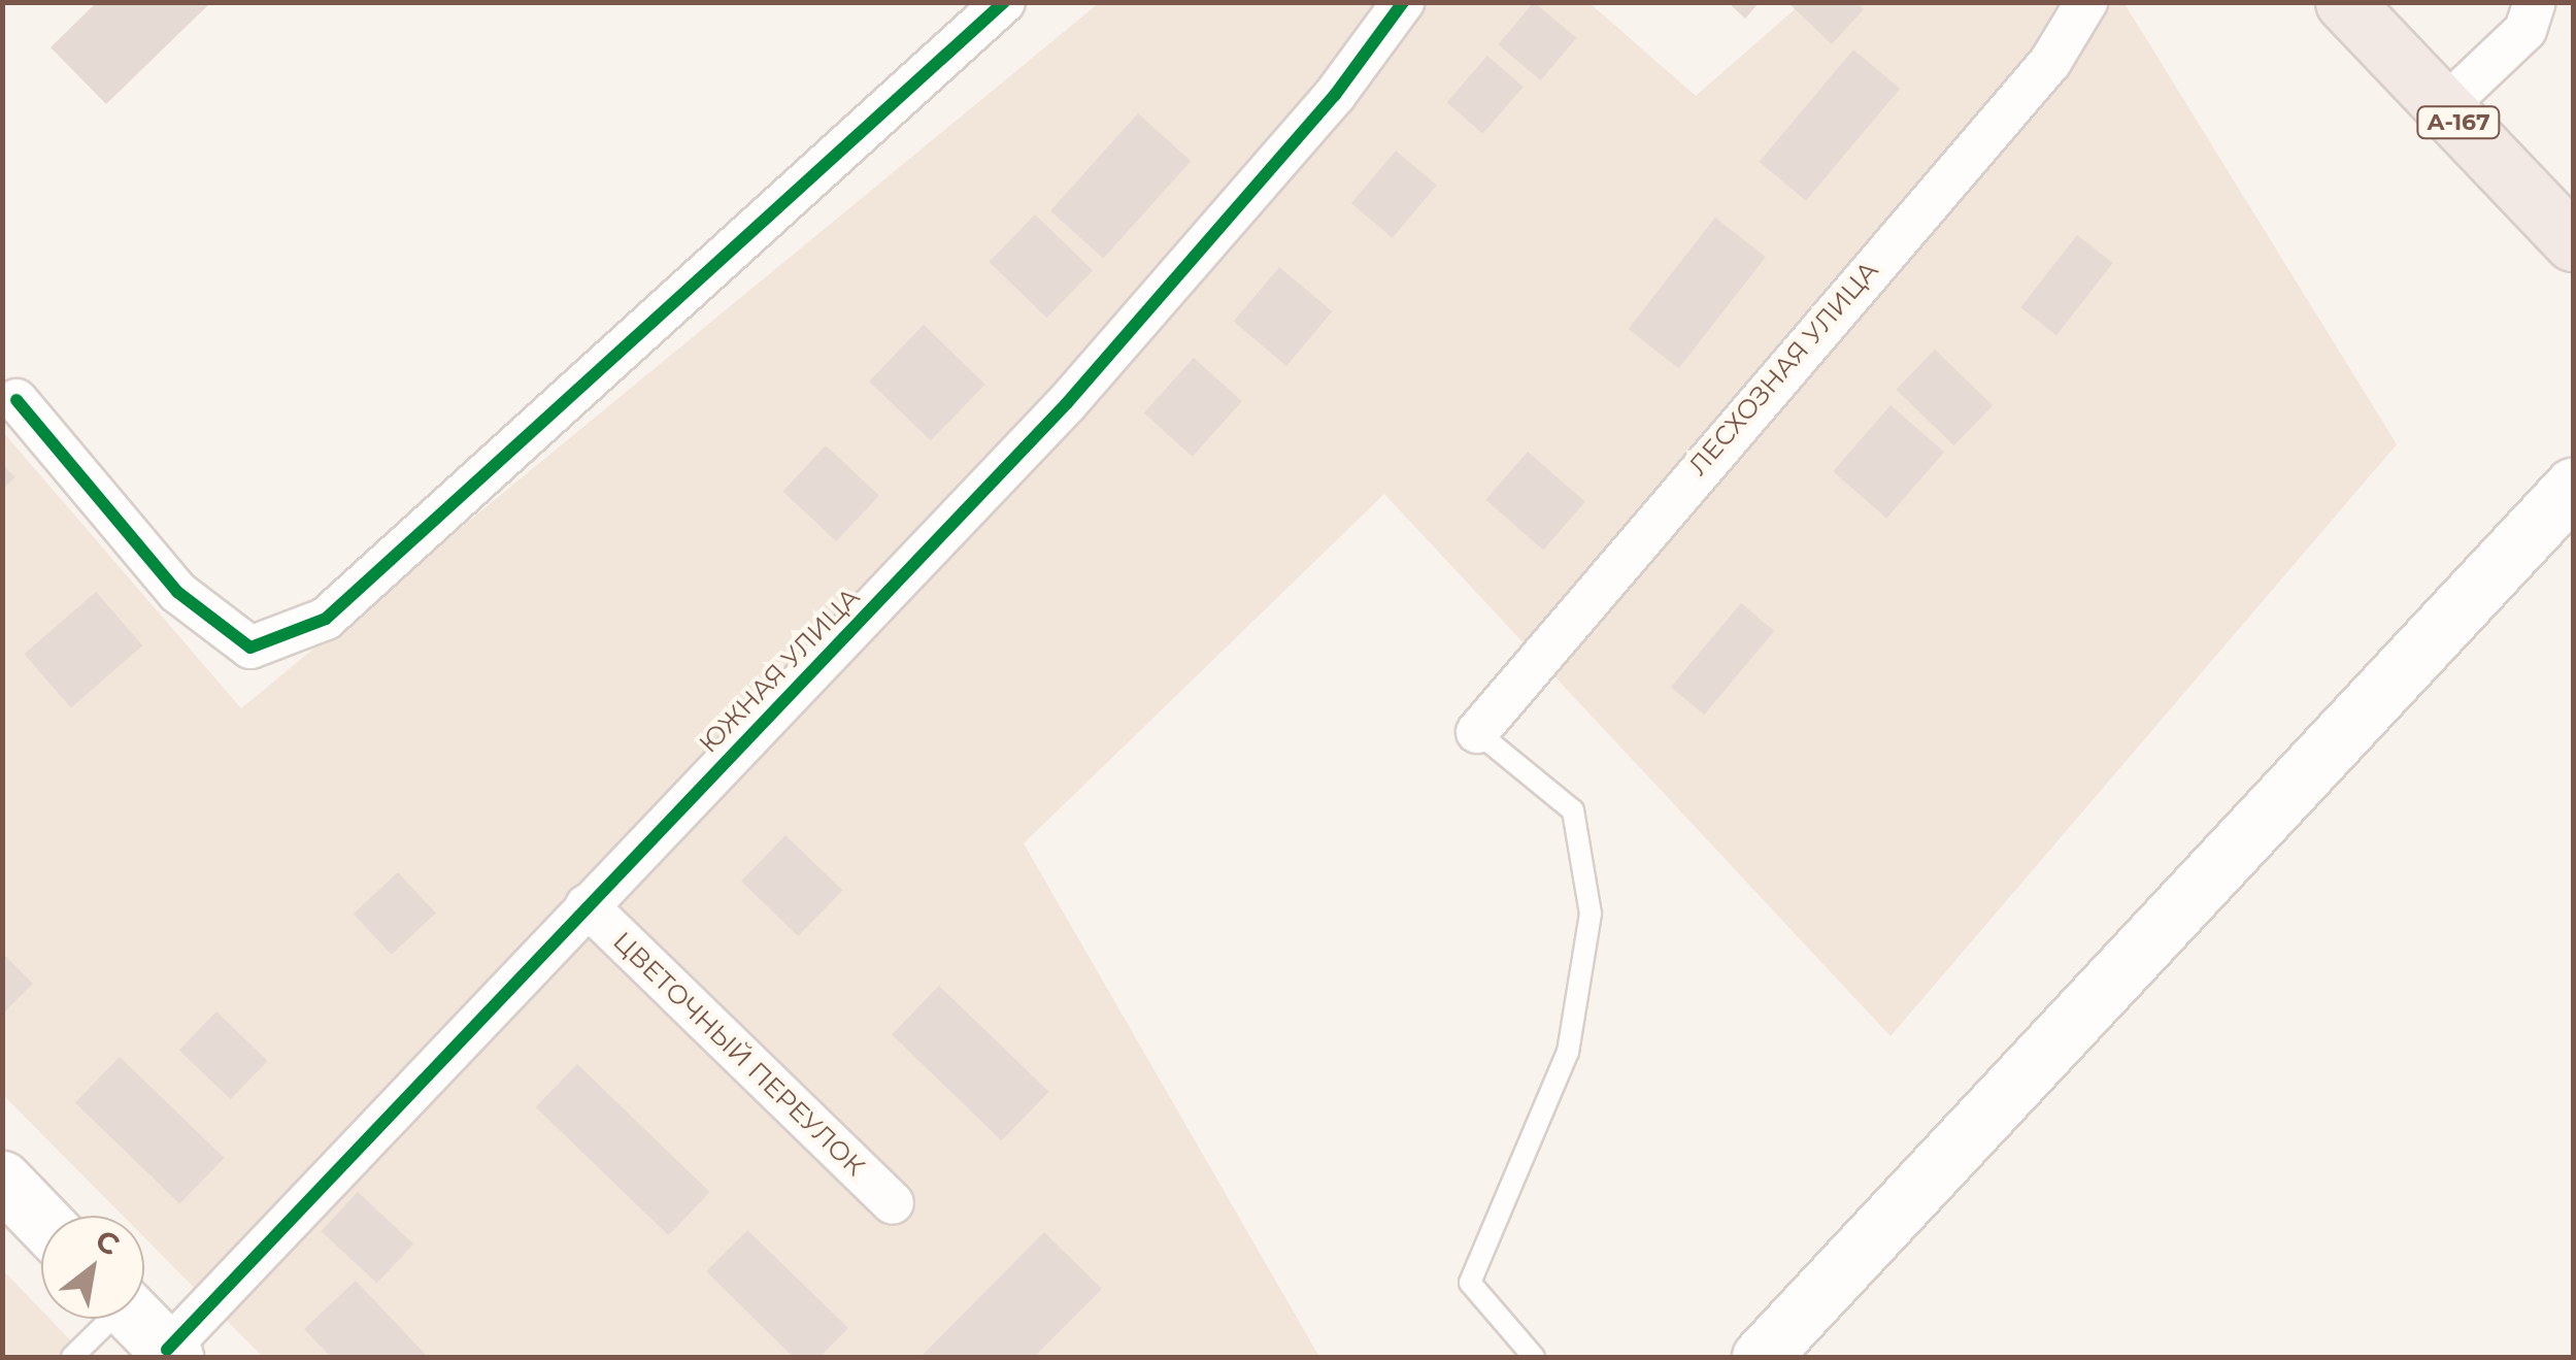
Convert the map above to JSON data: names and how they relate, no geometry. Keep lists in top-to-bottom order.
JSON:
{
  "streets": {
    "highway": ["А-167"],
    "street": ["ЛЕСХОЗНАЯ УЛИЦА", "ЮЖНАЯ УЛИЦА", "ЦВЕТОЧНЫЙ ПЕРЕУЛОК"]
  },
  "crossings": [
    ["ЮЖНАЯ УЛИЦА", "ЦВЕТОЧНЫЙ ПЕРЕУЛОК"]
  ],
  "north": "top right"
}
